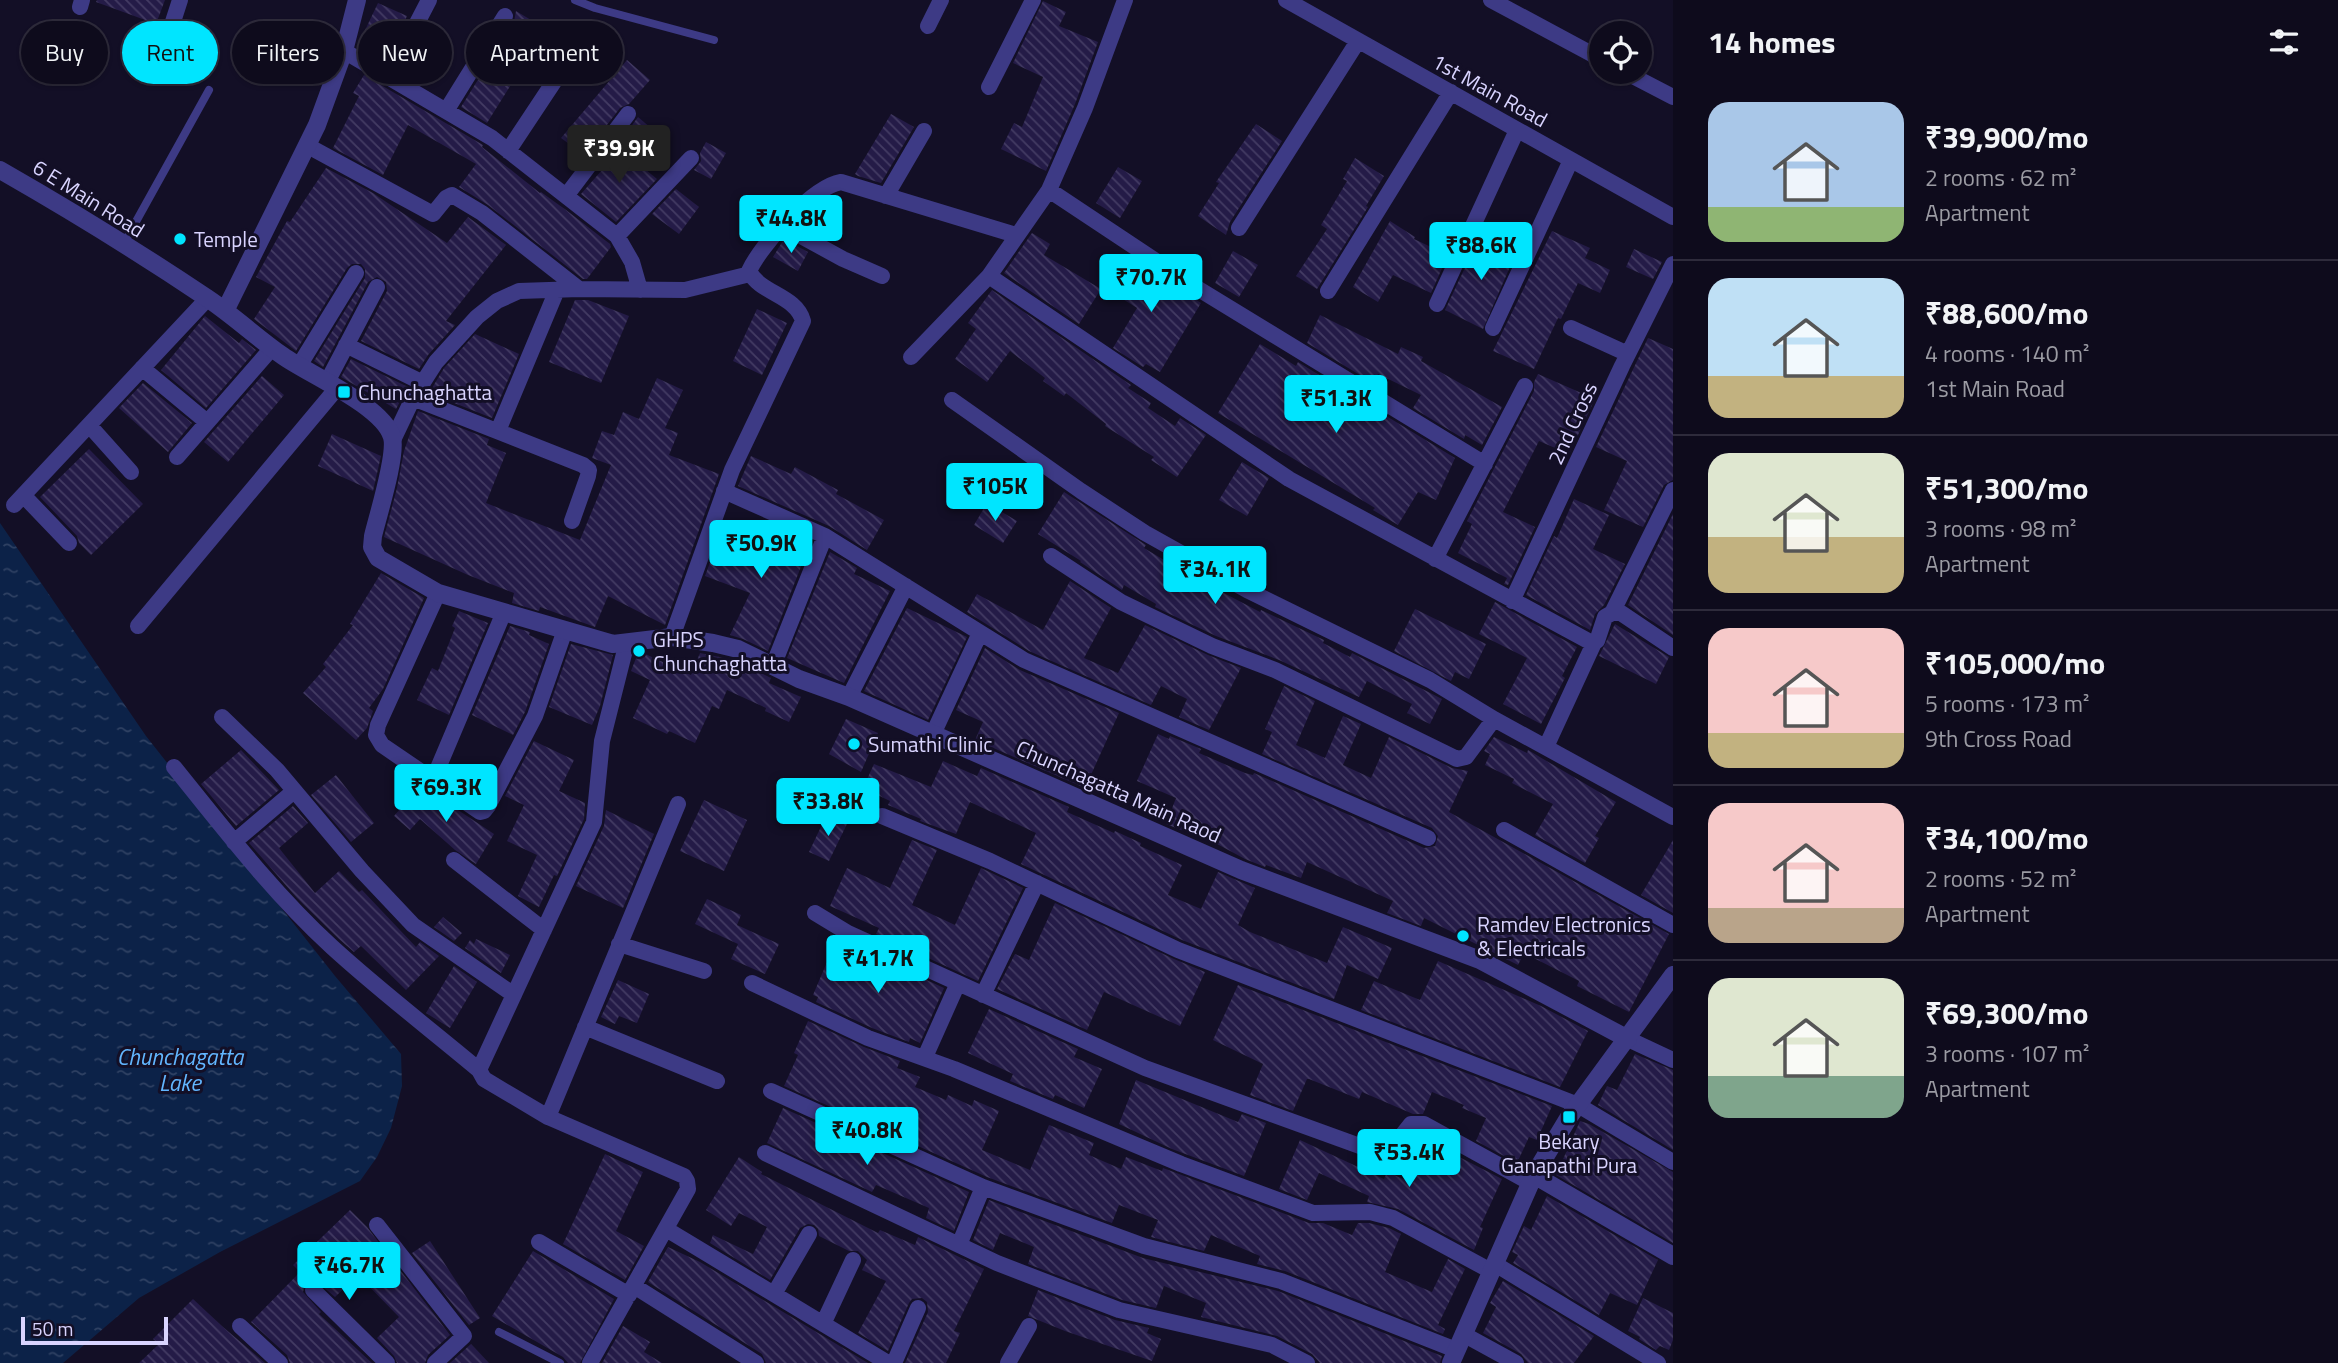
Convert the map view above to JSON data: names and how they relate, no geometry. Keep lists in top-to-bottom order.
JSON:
{
  "streets": {
    "street": [
      "1st Main Road",
      "6 E Main Road",
      "2nd Cross",
      "Chunchagatta Main Raod"
    ]
  },
  "water": ["Chunchagatta Lake"],
  "places": {
    "other": [
      "Temple",
      "GHPS Chunchaghatta",
      "Sumathi Clinic",
      "Ramdev Electronics & Electricals"
    ],
    "transit": ["Chunchaghatta", "Bekary Ganapathi Pura"]
  },
  "scale_bar": "50 m",
  "page": {
    "heading": "14 homes",
    "chip": [
      "Buy",
      "Rent",
      "Filters",
      "New",
      "Apartment"
    ],
    "list": [
      {
        "name": "₹39,900/mo",
        "note": "2 rooms · 62 m² · Apartment"
      },
      {
        "name": "₹88,600/mo",
        "note": "4 rooms · 140 m² · 1st Main Road"
      },
      {
        "name": "₹51,300/mo",
        "note": "3 rooms · 98 m² · Apartment"
      },
      {
        "name": "₹105,000/mo",
        "note": "5 rooms · 173 m² · 9th Cross Road"
      },
      {
        "name": "₹34,100/mo",
        "note": "2 rooms · 52 m² · Apartment"
      },
      {
        "name": "₹69,300/mo",
        "note": "3 rooms · 107 m² · Apartment"
      }
    ],
    "price": [
      "₹39.9K",
      "₹44.8K",
      "₹88.6K",
      "₹70.7K",
      "₹51.3K",
      "₹105K",
      "₹50.9K",
      "₹34.1K",
      "₹69.3K",
      "₹33.8K",
      "₹41.7K",
      "₹40.8K",
      "₹53.4K",
      "₹46.7K"
    ],
    "scale": "50 m"
  }
}
